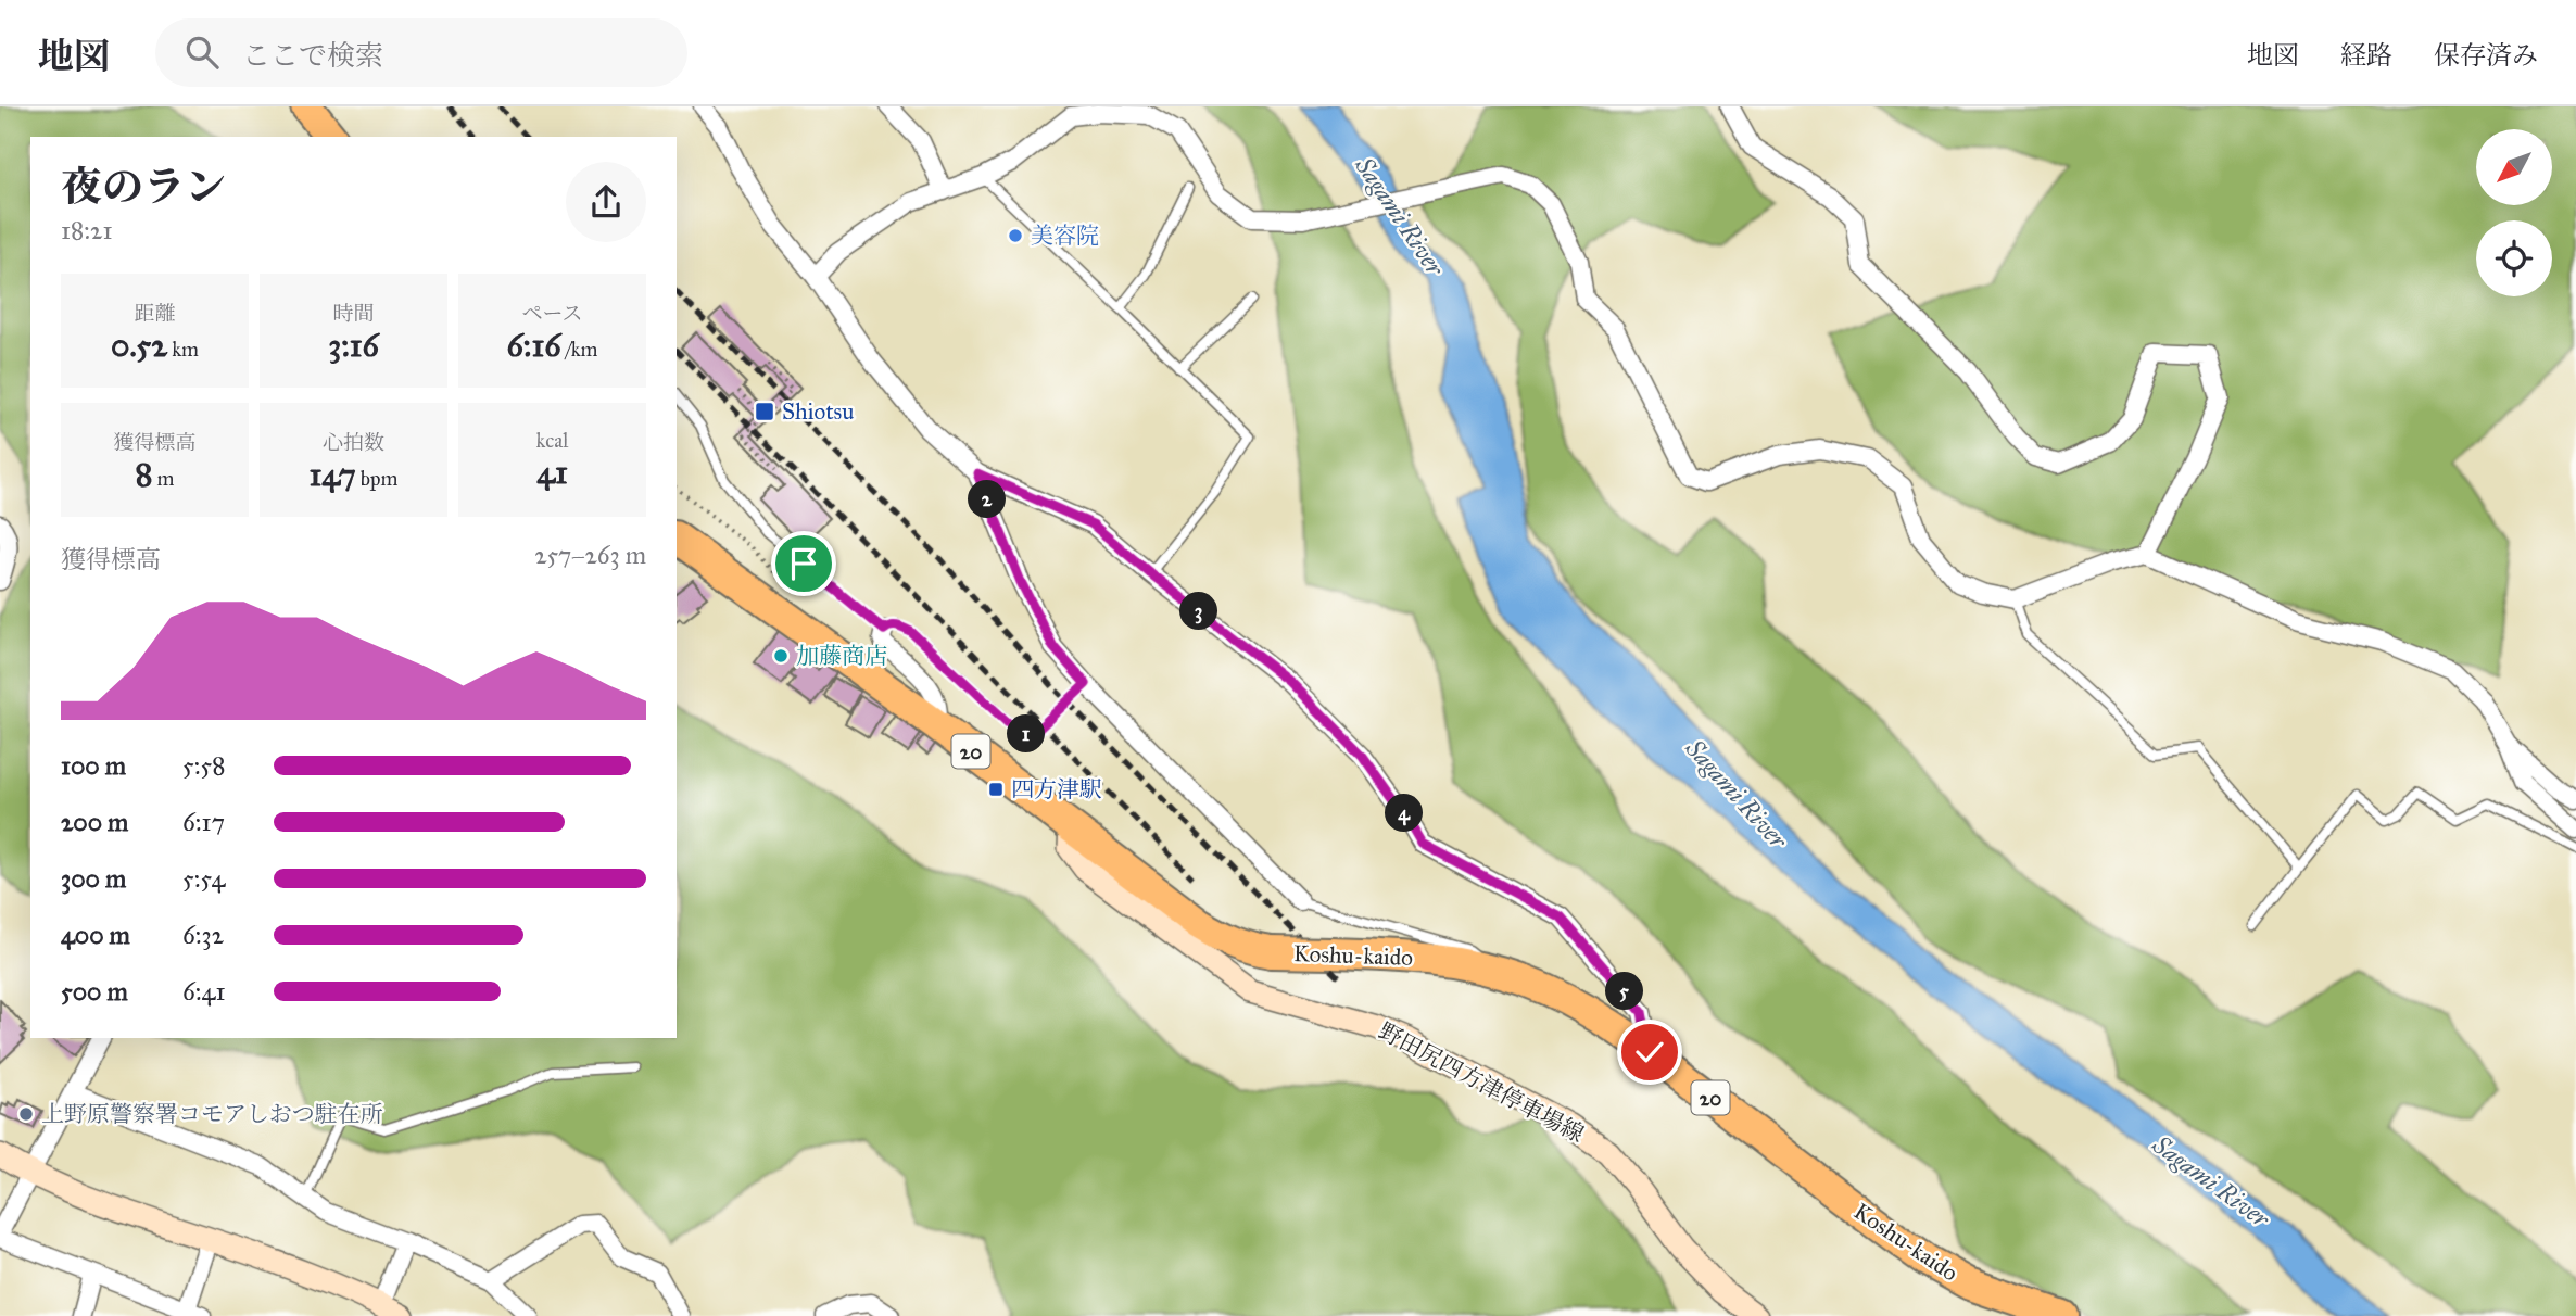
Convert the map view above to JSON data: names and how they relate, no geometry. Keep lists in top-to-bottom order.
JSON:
{
  "streets": {
    "highway": ["20", "Koshu-kaido"],
    "main road": ["野田尻四方津停車場線"]
  },
  "crossings": [
    ["Koshu-kaido", "野田尻四方津停車場線"]
  ],
  "water": ["Sagami River"],
  "places": {
    "other": ["美容院", "加藤商店", "上野原警察署コモアしおつ駐在所"],
    "transit": ["Shiotsu", "四方津駅"]
  },
  "north": "bottom left",
  "page": {
    "header": "地図",
    "search": "ここで検索",
    "nav": ["地図", "経路", "保存済み"],
    "heading": ["夜のラン", "18:21"],
    "stats": [
      ["距離", "0.52 km"],
      ["時間", "3:16"],
      ["ペース", "6:16 /km"],
      ["獲得標高", "8 m"],
      ["心拍数", "147 bpm"],
      ["kcal", "41"]
    ],
    "pins": [
      "2",
      "3",
      "1",
      "4",
      "5"
    ],
    "chart": ["獲得標高", "257–263 m"],
    "list": [
      {
        "name": "100 m",
        "note": "5:58"
      },
      {
        "name": "200 m",
        "note": "6:17"
      },
      {
        "name": "300 m",
        "note": "5:54"
      },
      {
        "name": "400 m",
        "note": "6:32"
      },
      {
        "name": "500 m",
        "note": "6:41"
      }
    ]
  }
}
